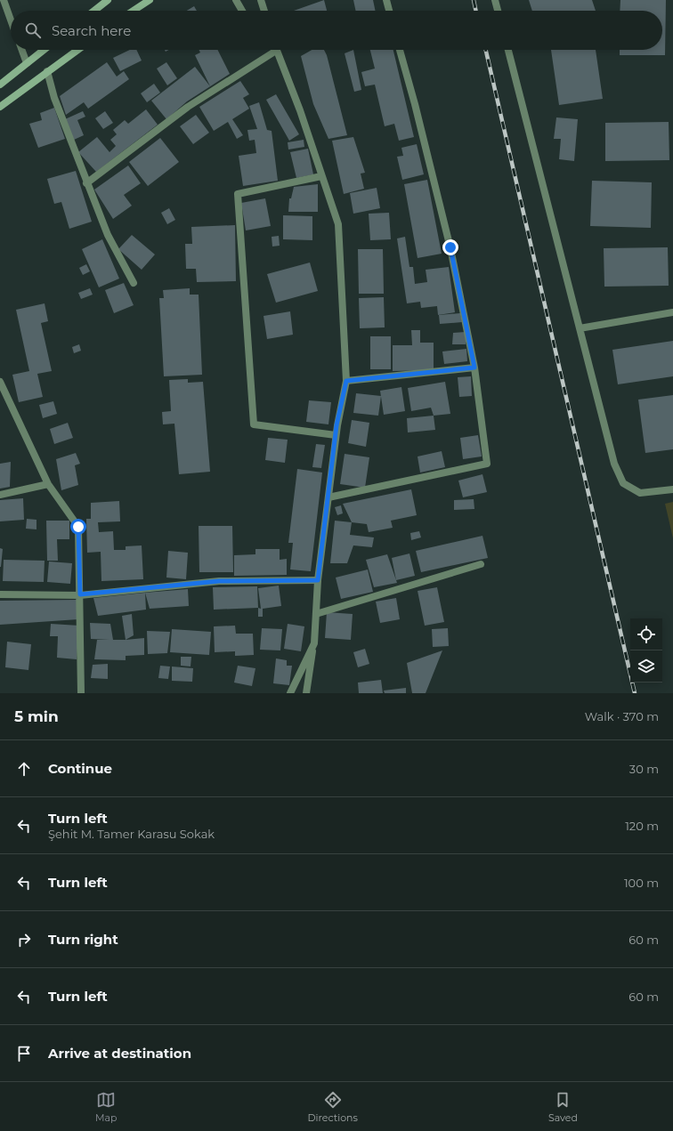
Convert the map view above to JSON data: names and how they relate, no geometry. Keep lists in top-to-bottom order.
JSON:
{
  "page": {
    "search": "Search here",
    "heading": ["5 min", "Walk · 370 m"],
    "list": [
      ["Continue", "30 m"],
      ["Turn left", "Şehit M. Tamer Karasu Sokak", "120 m"],
      ["Turn left", "100 m"],
      ["Turn right", "60 m"],
      ["Turn left", "60 m"],
      "Arrive at destination"
    ],
    "nav": ["Map", "Directions", "Saved"]
  }
}
